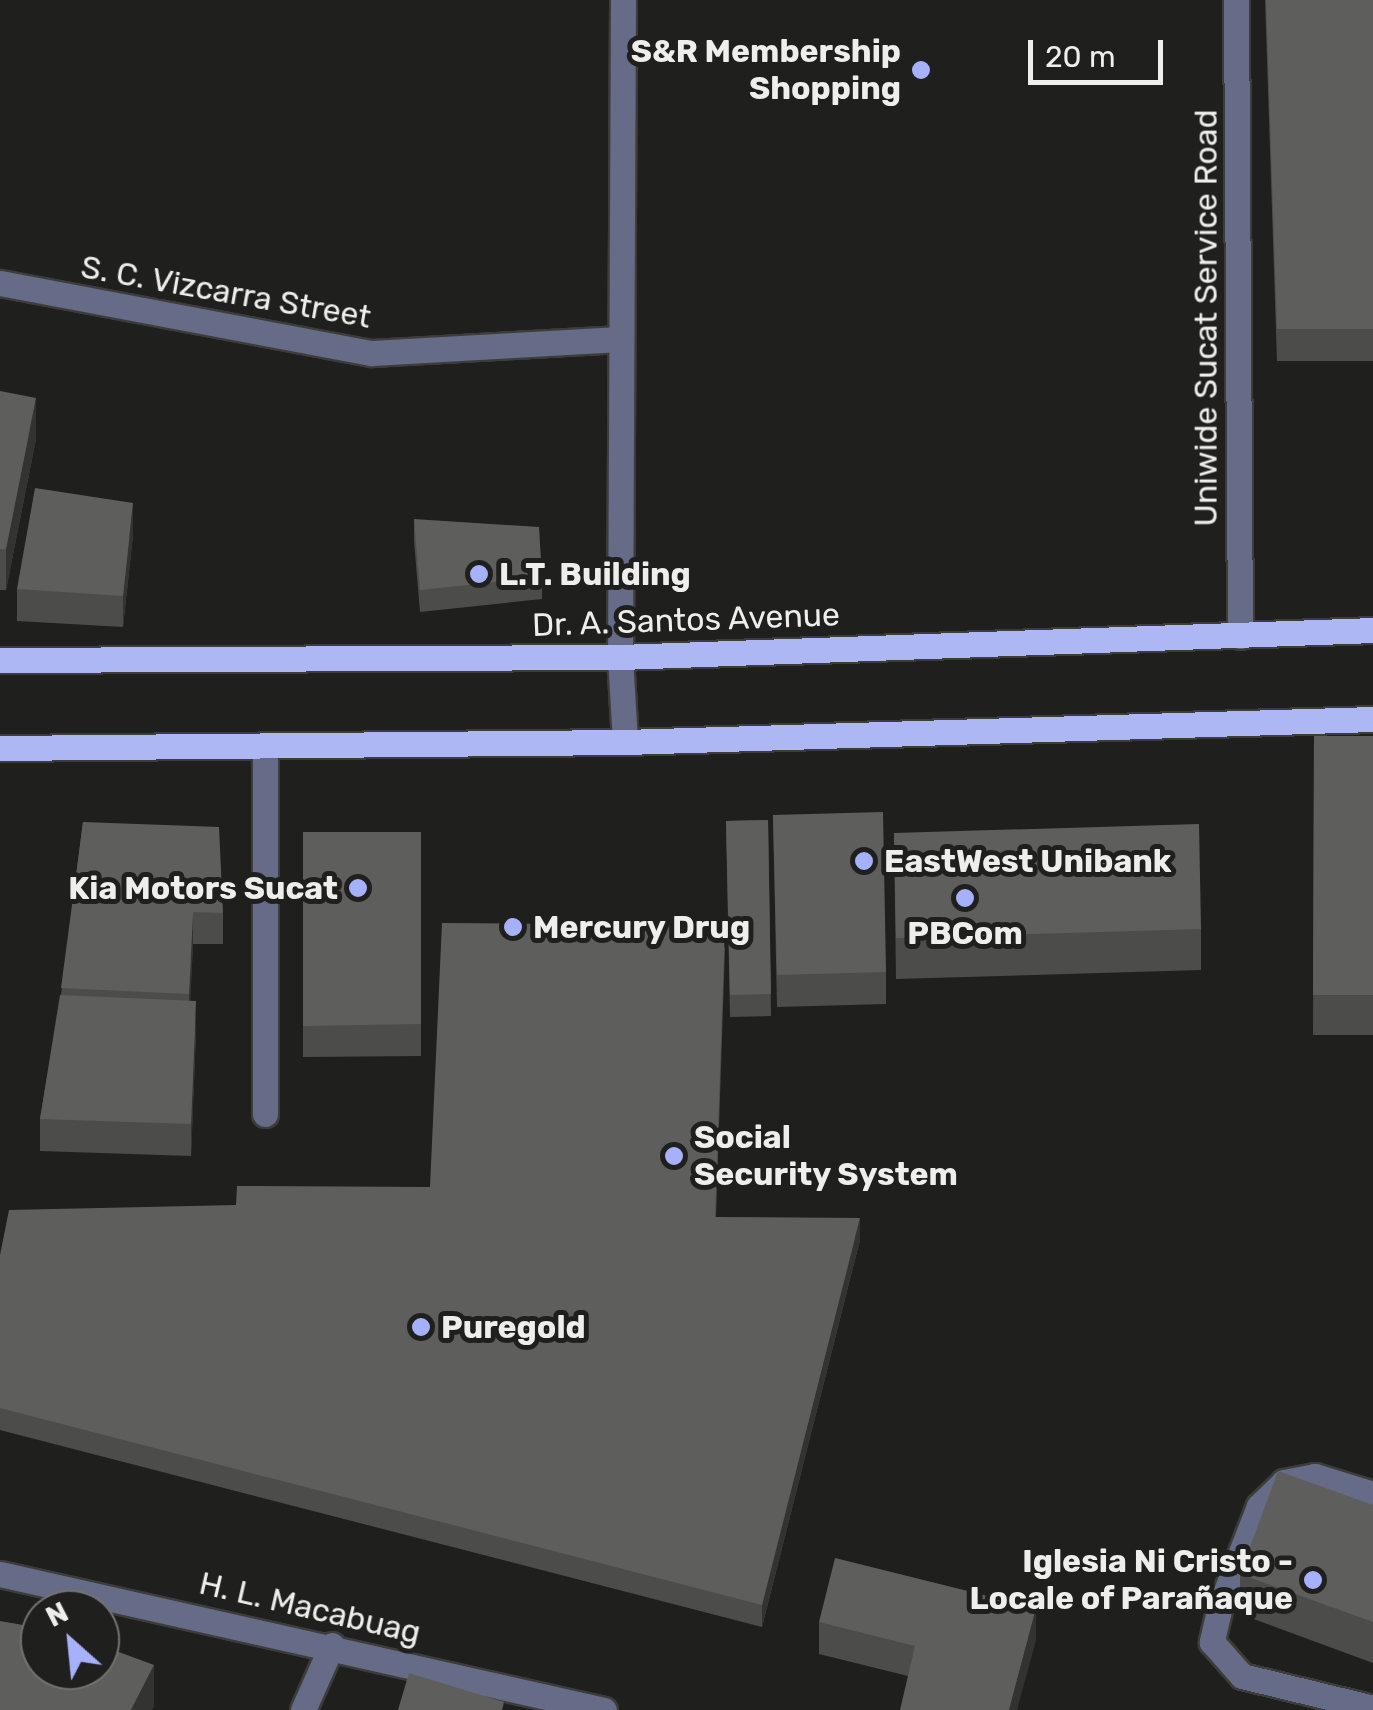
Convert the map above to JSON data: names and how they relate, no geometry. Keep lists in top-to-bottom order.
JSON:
{
  "streets": {
    "main road": ["Dr. A. Santos Avenue"],
    "street": ["S. C. Vizcarra Street", "Uniwide Sucat Service Road", "H. L. Macabuag"]
  },
  "crossings": [
    ["Uniwide Sucat Service Road", "Dr. A. Santos Avenue"]
  ],
  "places": [
    "S&R Membership Shopping",
    "L.T. Building",
    "EastWest Unibank",
    "Kia Motors Sucat",
    "PBCom",
    "Mercury Drug",
    "Social Security System",
    "Puregold",
    "Iglesia Ni Cristo - Locale of Parañaque"
  ],
  "scale_bar": "20 m",
  "north": "top left"
}
